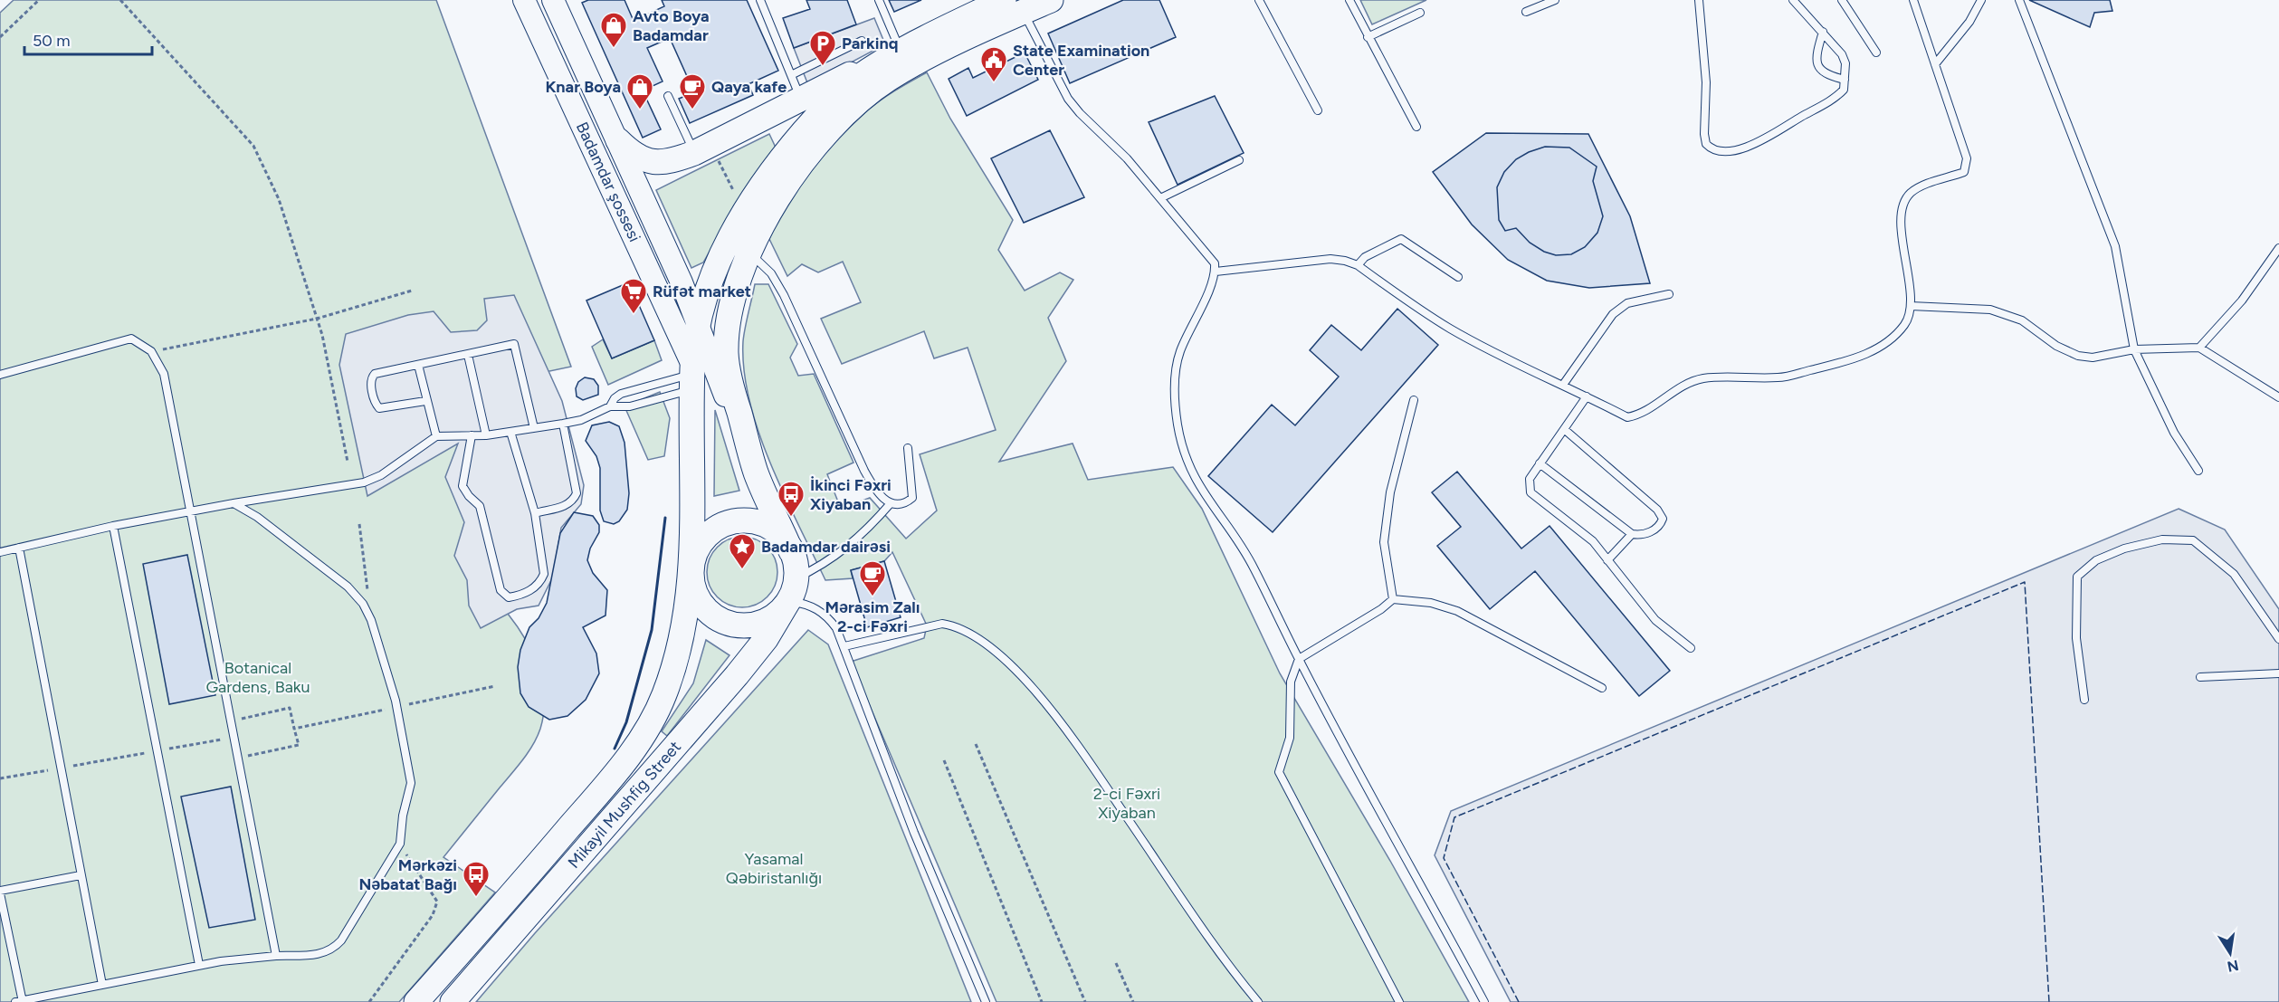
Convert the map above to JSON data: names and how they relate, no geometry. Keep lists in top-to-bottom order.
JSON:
{
  "streets": {
    "main road": ["Badamdar şossesi", "Mikayil Mushfig Street"]
  },
  "parks": ["Botanical Gardens, Baku", "2-ci Fəxri Xiyaban", "Yasamal Qəbiristanlığı"],
  "places": {
    "shop": ["Avto Boya Badamdar", "Knar Boya"],
    "parking": ["Parkinq"],
    "public building": ["State Examination Center"],
    "cafe": ["Qaya kafe", "Mərasim Zalı 2-ci Fəxri"],
    "supermarket": ["Rüfət market"],
    "bus stop": ["İkinci Fəxri Xiyaban", "Mərkəzi Nəbatat Bağı"],
    "place": ["Badamdar dairəsi"]
  },
  "scale_bar": "50 m",
  "north": "bottom"
}
